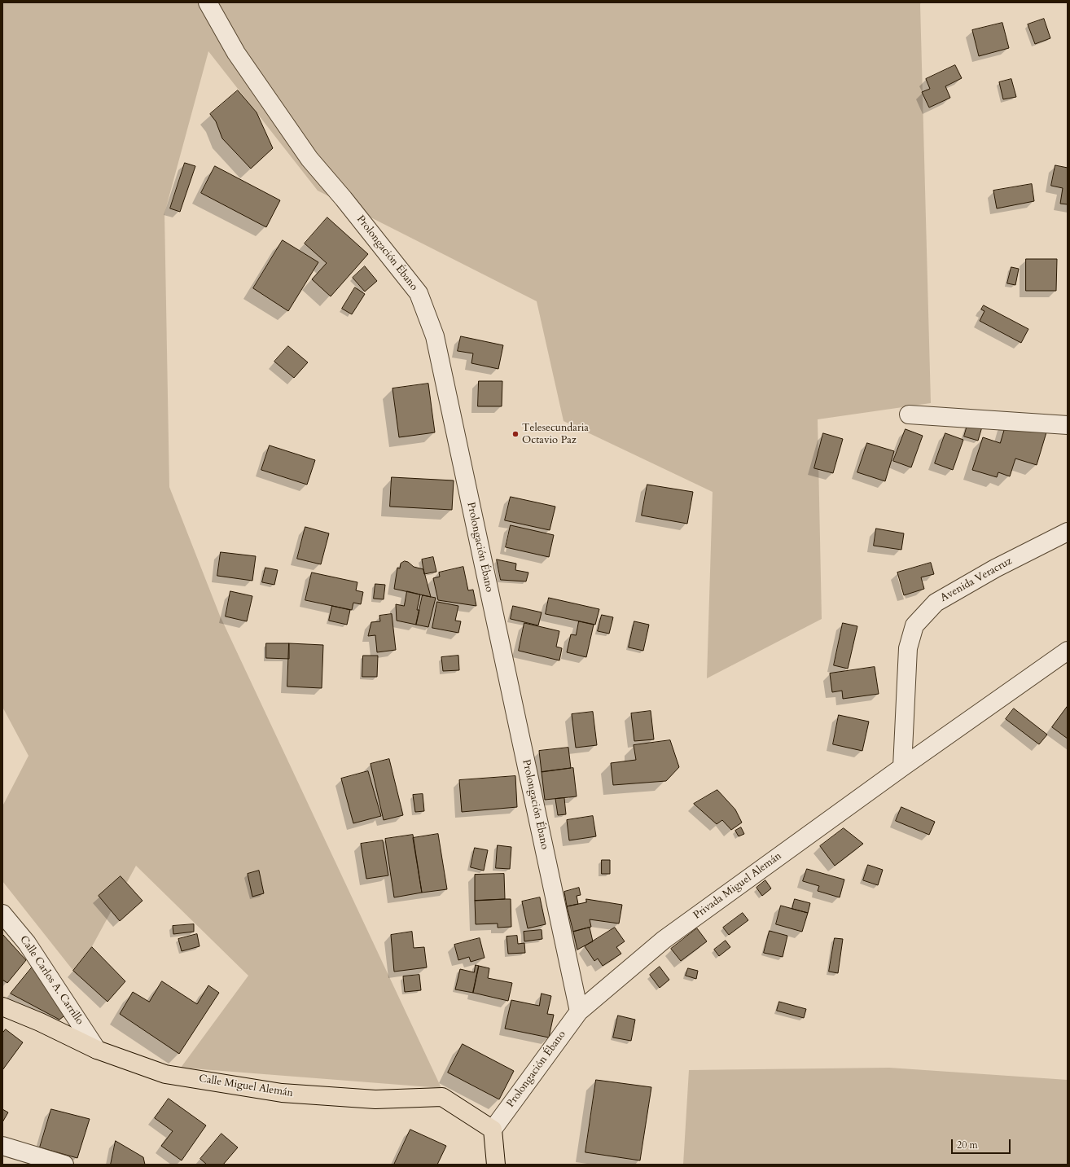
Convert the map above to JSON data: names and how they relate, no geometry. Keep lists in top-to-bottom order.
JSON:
{
  "streets": {
    "main road": ["Calle Miguel Alemán"],
    "street": [
      "Prolongación Ébano",
      "Avenida Veracruz",
      "Privada Miguel Alemán",
      "Calle Carlos A. Carrillo"
    ]
  },
  "crossings": [
    ["Prolongación Ébano", "Privada Miguel Alemán"],
    ["Prolongación Ébano", "Calle Miguel Alemán"],
    ["Avenida Veracruz", "Privada Miguel Alemán"],
    ["Calle Carlos A. Carrillo", "Calle Miguel Alemán"]
  ],
  "places": ["Telesecundaria Octavio Paz"],
  "scale_bar": "20 m"
}
